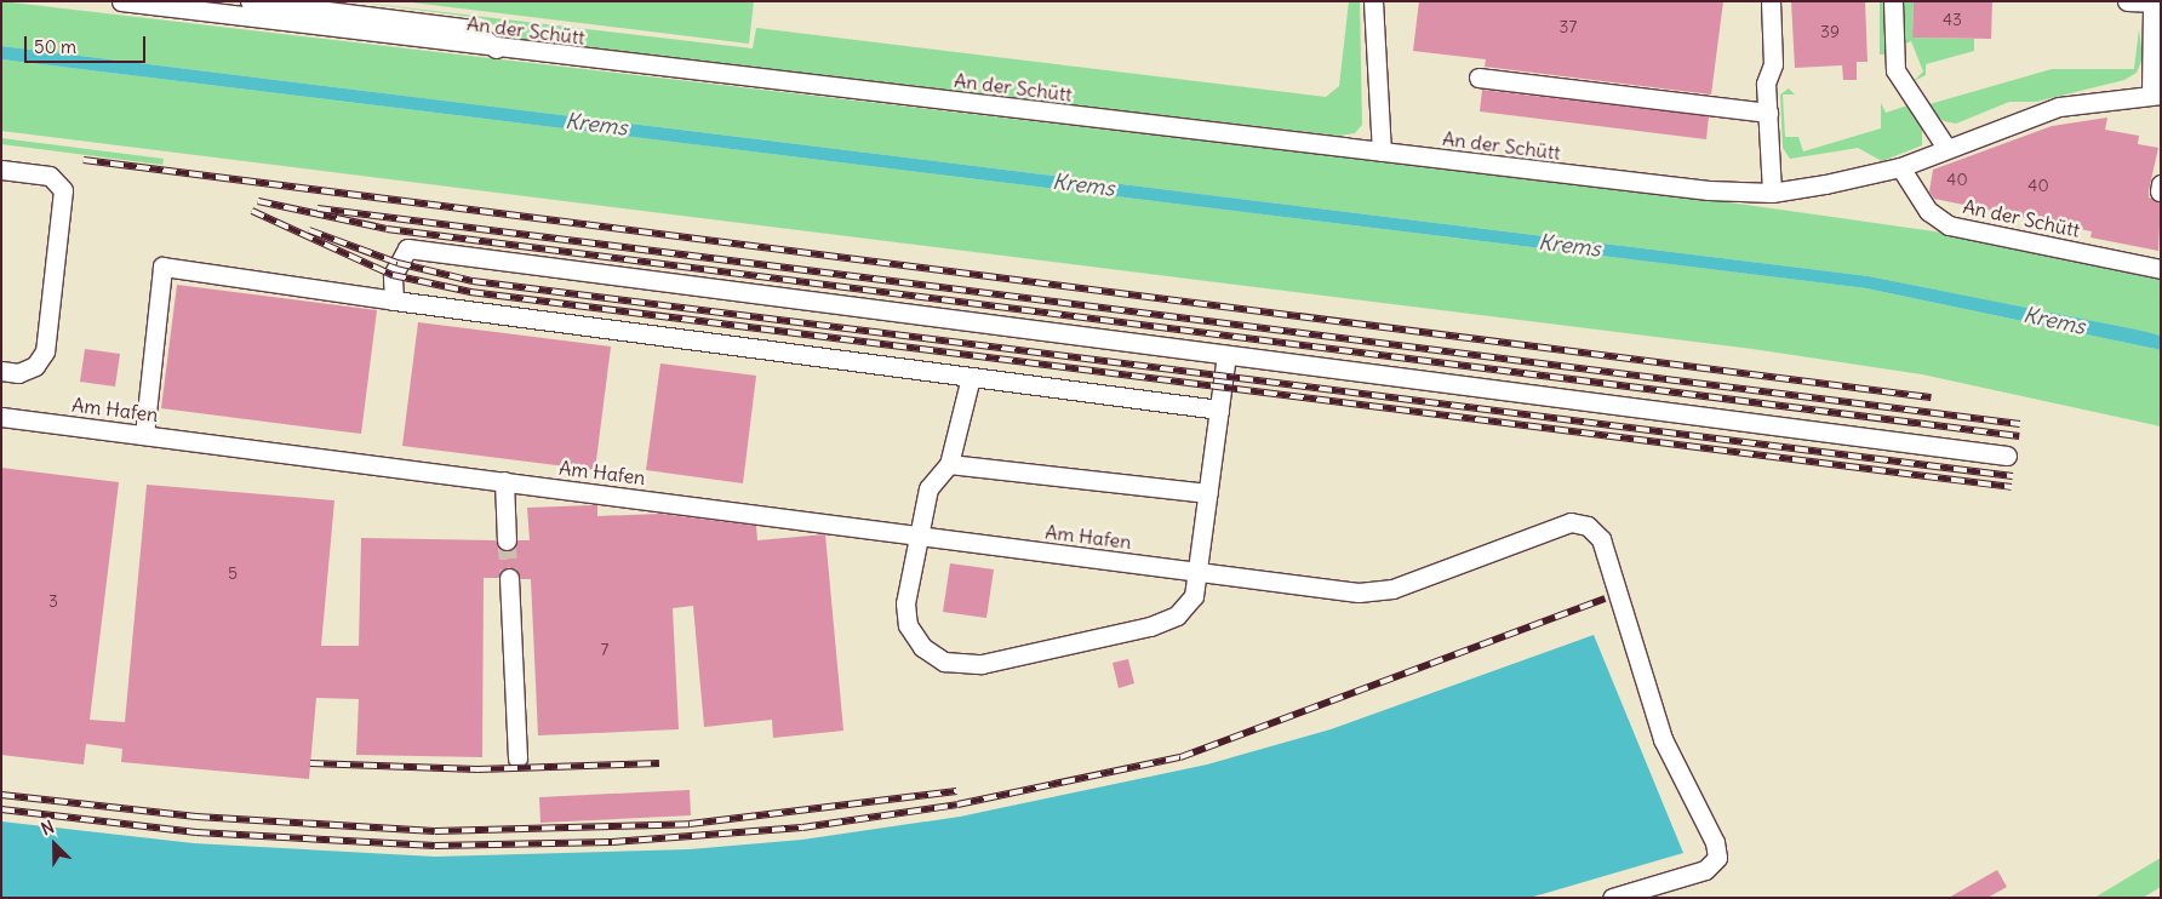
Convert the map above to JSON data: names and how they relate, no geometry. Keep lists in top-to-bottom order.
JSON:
{
  "streets": {
    "street": ["An der Schütt", "Am Hafen"]
  },
  "water": ["Krems"],
  "house_numbers": [
    "43",
    "37",
    "39",
    "40",
    "40",
    "5",
    "3",
    "7"
  ],
  "scale_bar": "50 m",
  "north": "top left"
}
